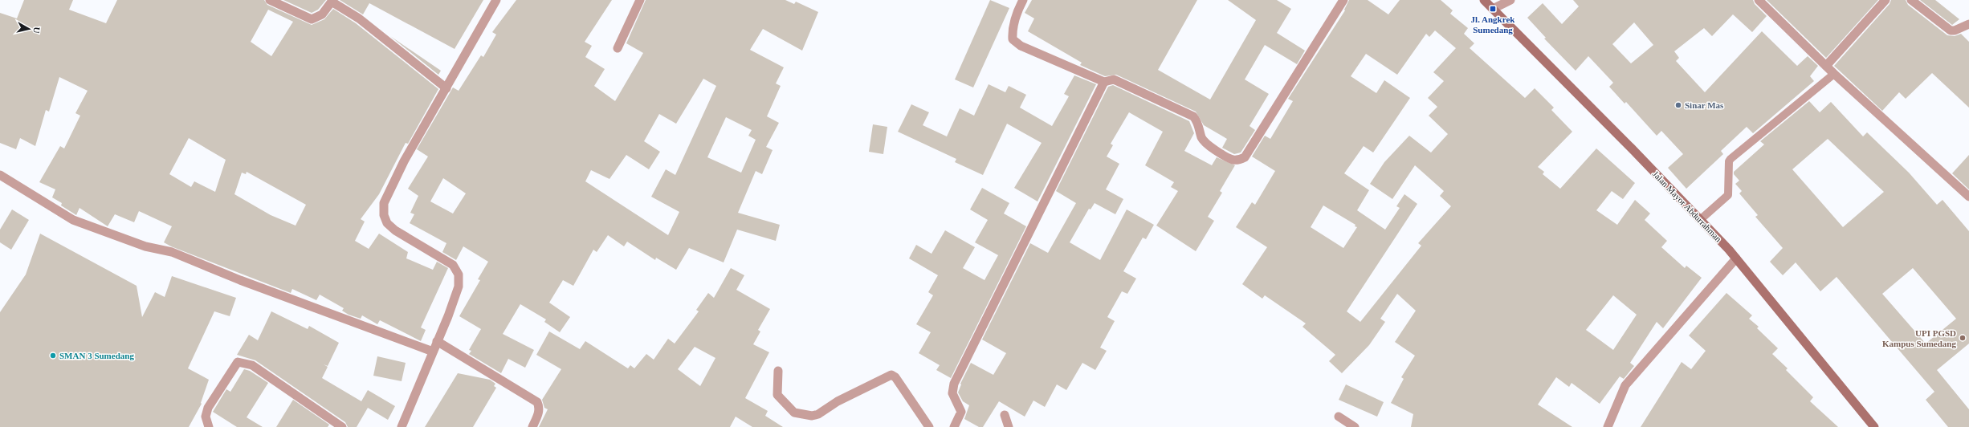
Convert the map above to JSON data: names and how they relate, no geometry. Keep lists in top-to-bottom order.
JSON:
{
  "streets": {
    "main road": ["Jalan Mayor Abdurrahman"]
  },
  "places": {
    "transit": ["Jl. Angkrek Sumedang"],
    "other": ["Sinar Mas", "UPI PGSD Kampus Sumedang", "SMAN 3 Sumedang"]
  },
  "north": "right"
}
